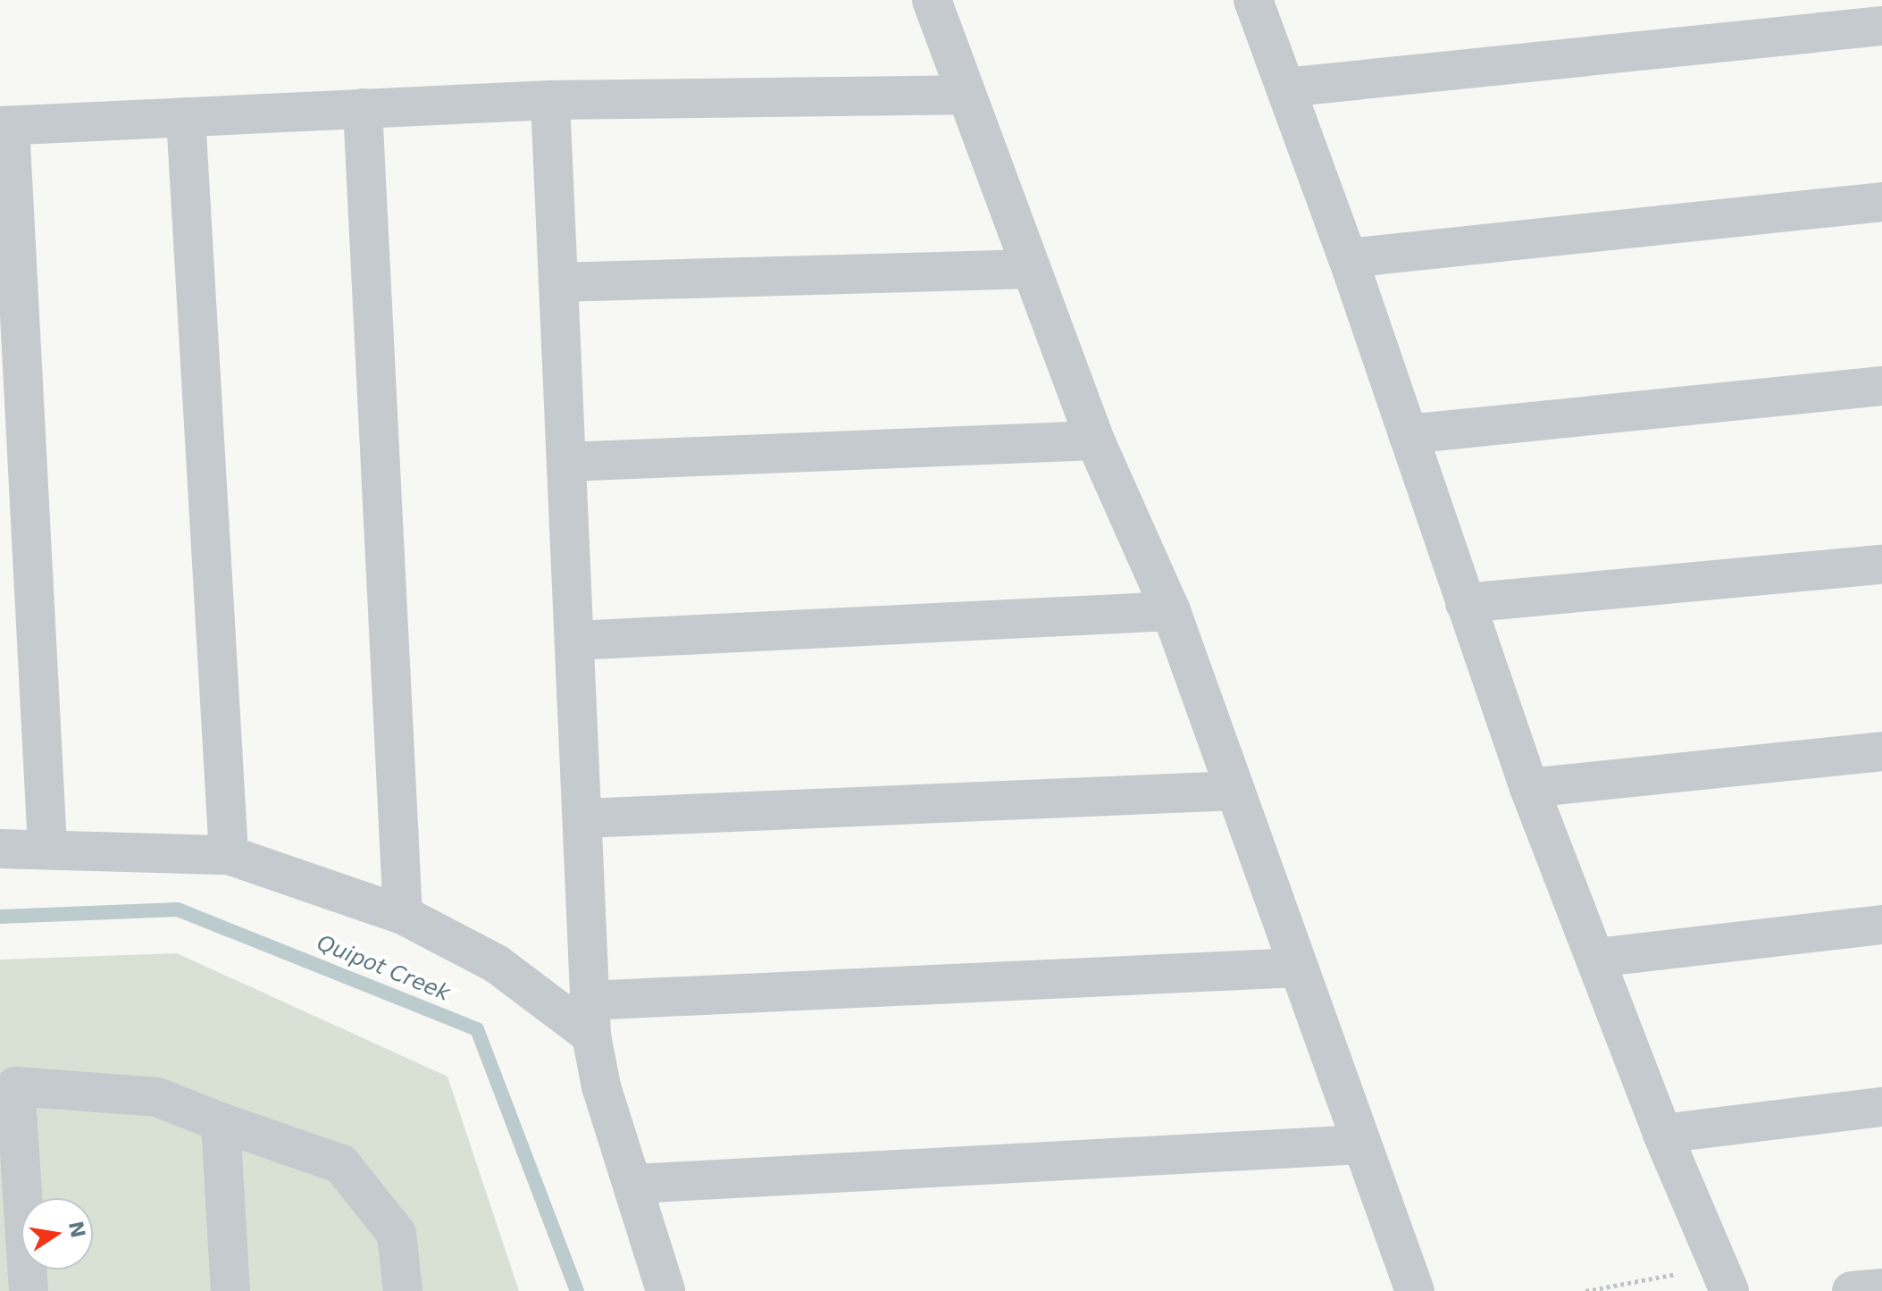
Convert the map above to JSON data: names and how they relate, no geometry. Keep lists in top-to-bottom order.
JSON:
{
  "water": ["Quipot Creek"],
  "north": "right"
}
